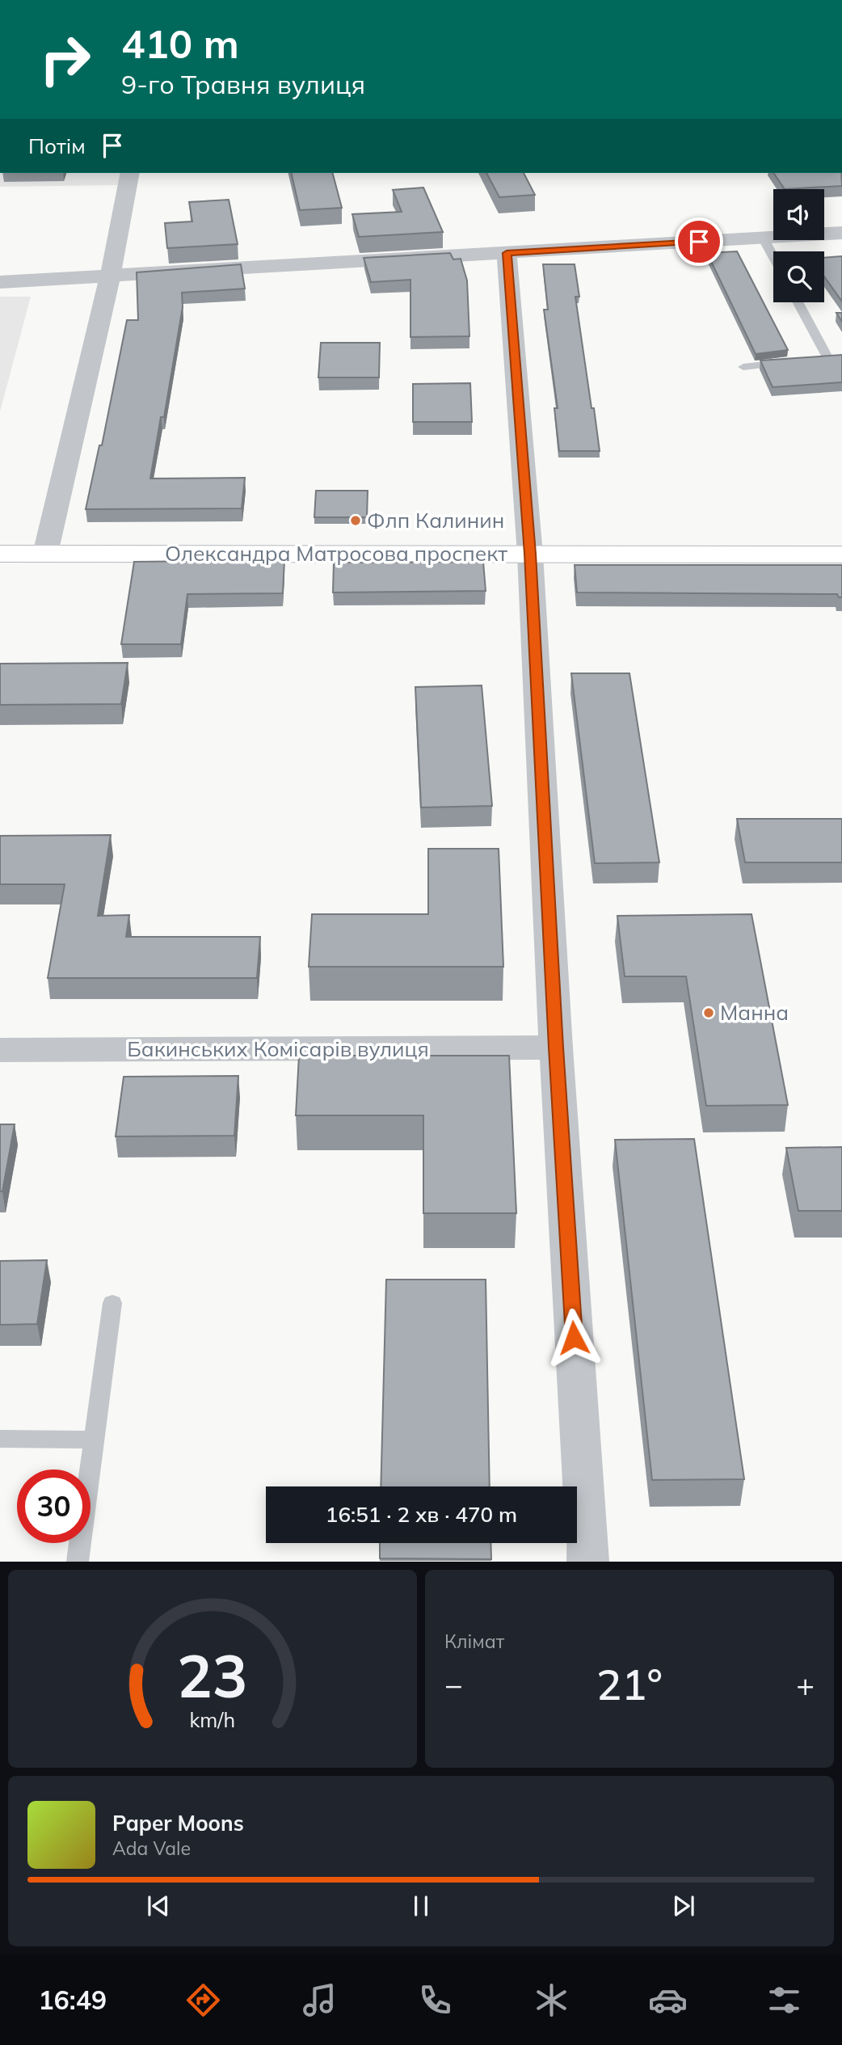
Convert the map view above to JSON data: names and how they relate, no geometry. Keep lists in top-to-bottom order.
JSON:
{
  "streets": {
    "main road": ["Олександра Матросова проспект"],
    "street": ["Бакинських Комісарів вулиця"]
  },
  "places": ["Флп Калинин", "Манна"],
  "page": {
    "turn": ["410 m", "9-го Травня вулиця"],
    "then": "Потім",
    "limit": "30",
    "trip": "16:51 · 2 хв · 470 m",
    "tile": "Клімат",
    "heat": ["−", "21°", "+"],
    "song": ["Paper Moons", "Ada Vale"],
    "tabs": "16:49",
    "gauge": ["23", "km/h"]
  }
}
